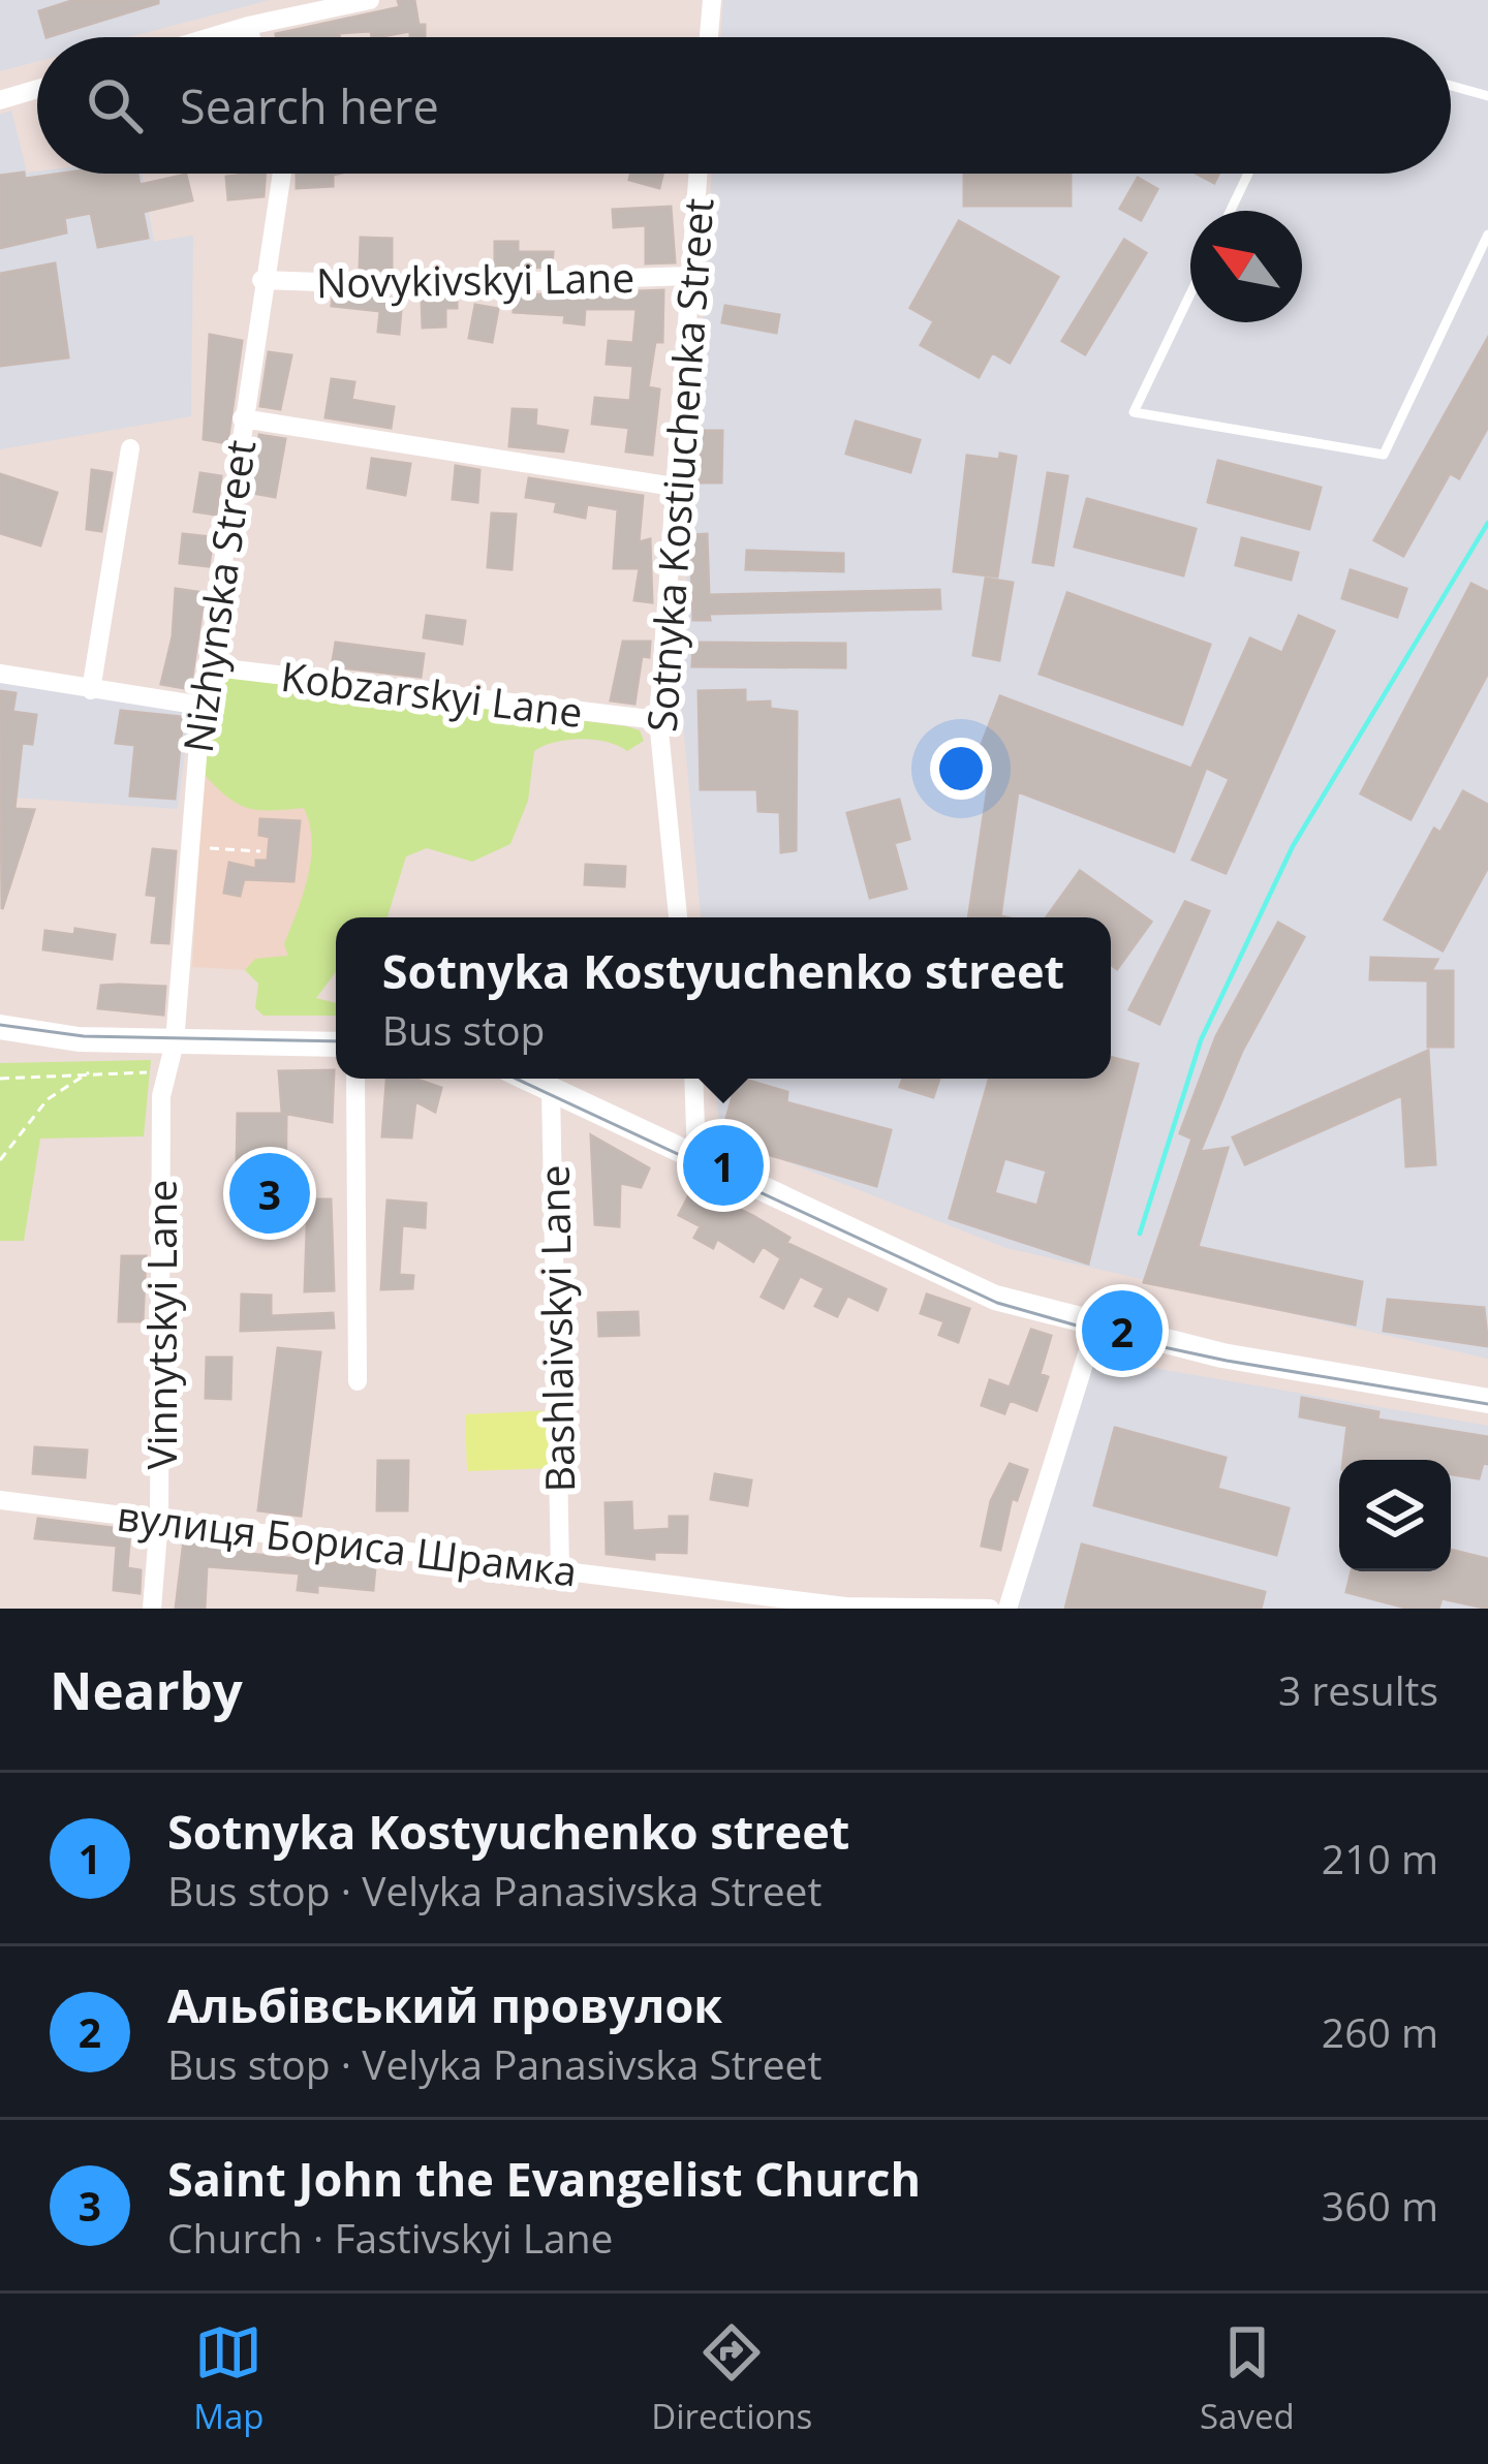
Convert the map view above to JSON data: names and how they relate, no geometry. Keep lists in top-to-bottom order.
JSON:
{
  "streets": {
    "street": [
      "Novykivskyi Lane",
      "Sotnyka Kostiuchenka Street",
      "Nizhynska Street",
      "Kobzarskyi Lane",
      "Vinnytskyi Lane",
      "Bashlaivskyi Lane",
      "вулиця Бориса Шрамка"
    ]
  },
  "crossings": [
    ["Novykivskyi Lane", "Sotnyka Kostiuchenka Street"],
    ["Novykivskyi Lane", "Nizhynska Street"],
    ["Sotnyka Kostiuchenka Street", "Kobzarskyi Lane"],
    ["Nizhynska Street", "Kobzarskyi Lane"],
    ["Nizhynska Street", "Vinnytskyi Lane"],
    ["Vinnytskyi Lane", "вулиця Бориса Шрамка"],
    ["Bashlaivskyi Lane", "вулиця Бориса Шрамка"]
  ],
  "north": "top left",
  "page": {
    "search": "Search here",
    "popup": ["Sotnyka Kostyuchenko street", "Bus stop"],
    "pins": ["1", "3", "2"],
    "heading": ["Nearby", "3 results"],
    "list": [
      {
        "mark": "1",
        "name": "Sotnyka Kostyuchenko street",
        "note": "Bus stop · Velyka Panasivska Street",
        "value": "210 m"
      },
      {
        "mark": "2",
        "name": "Альбівський провулок",
        "note": "Bus stop · Velyka Panasivska Street",
        "value": "260 m"
      },
      {
        "mark": "3",
        "name": "Saint John the Evangelist Church",
        "note": "Church · Fastivskyi Lane",
        "value": "360 m"
      }
    ],
    "nav": ["Map", "Directions", "Saved"]
  }
}
